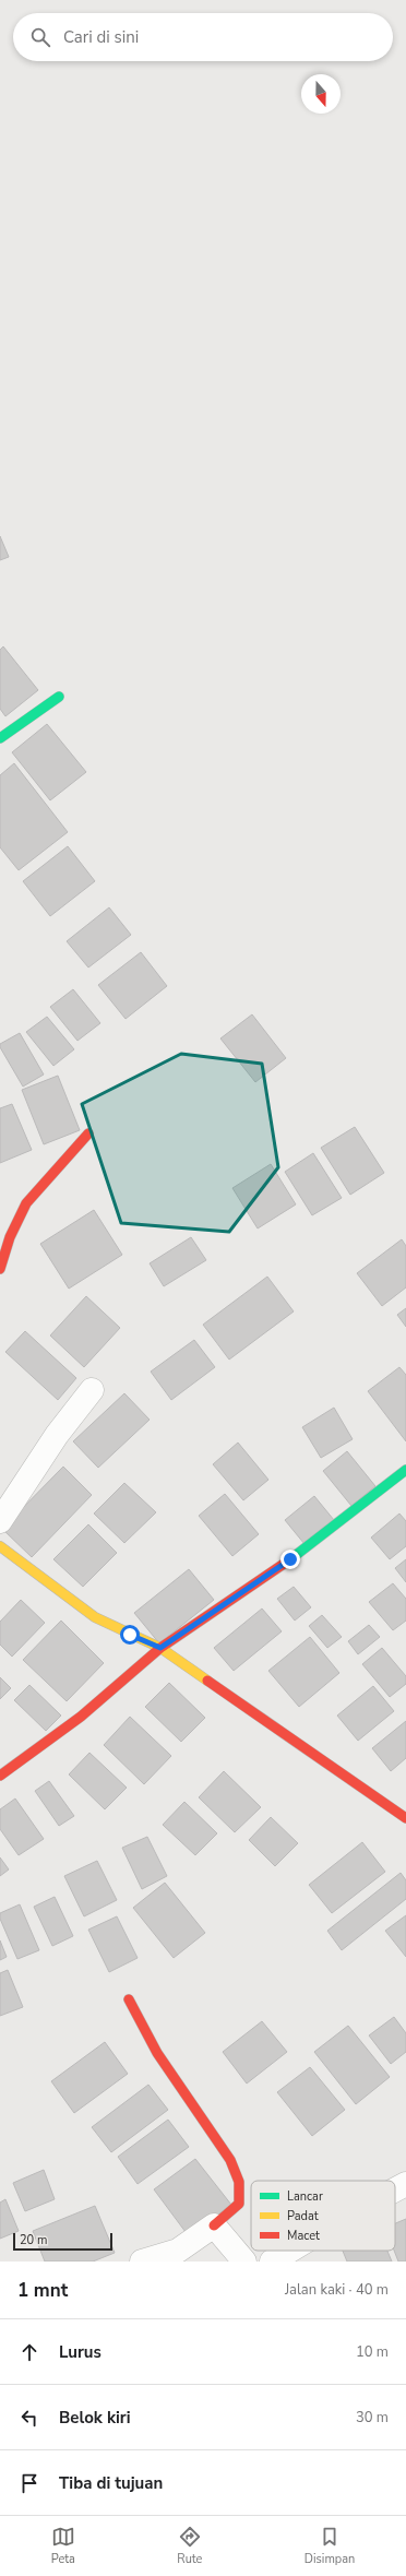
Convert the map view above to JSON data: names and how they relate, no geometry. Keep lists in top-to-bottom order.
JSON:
{
  "legend": ["Lancar", "Padat", "Macet"],
  "scale_bar": "20 m",
  "north": "bottom",
  "page": {
    "search": "Cari di sini",
    "scale": "20 m",
    "heading": ["1 mnt", "Jalan kaki · 40 m"],
    "list": [
      ["Lurus", "10 m"],
      ["Belok kiri", "30 m"],
      "Tiba di tujuan"
    ],
    "nav": ["Peta", "Rute", "Disimpan"]
  }
}
